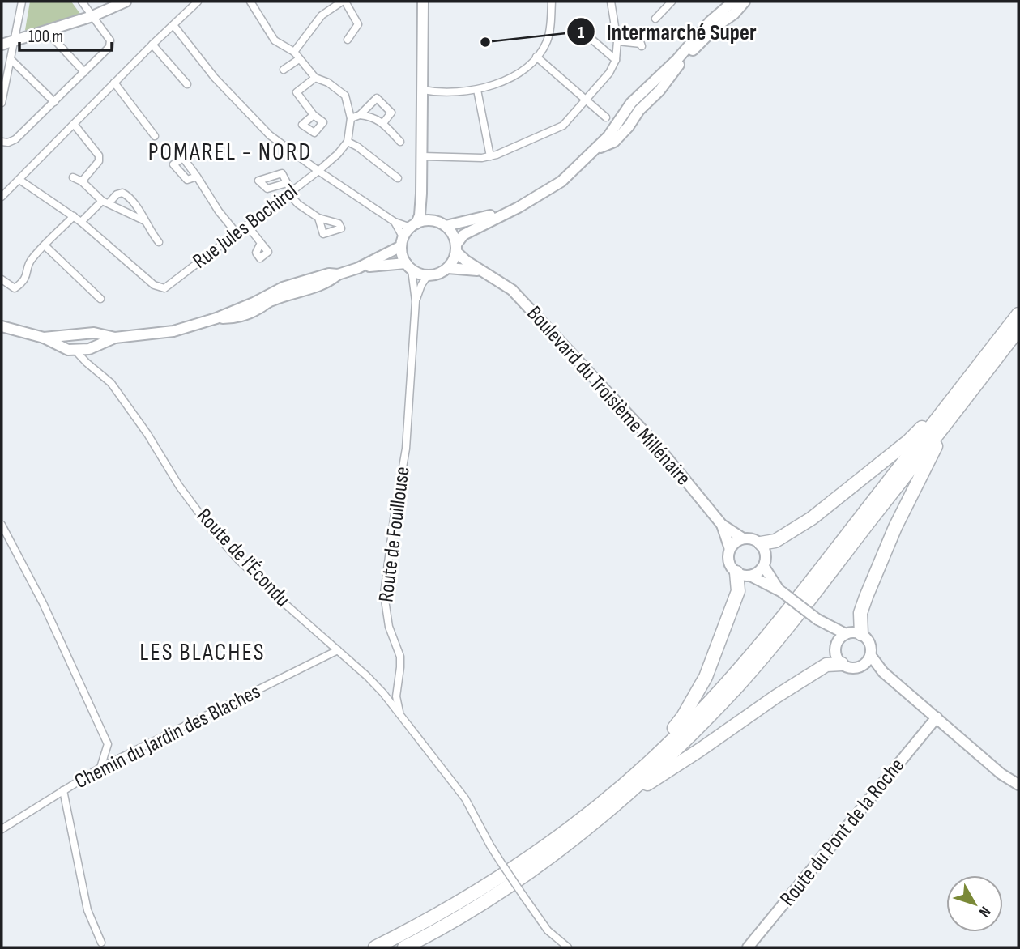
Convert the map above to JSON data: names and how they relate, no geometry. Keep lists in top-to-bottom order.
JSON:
{
  "streets": {
    "street": [
      "Rue Jules Bochirol",
      "Boulevard du Troisième Millénaire",
      "Route de Fouillouse",
      "Route de l'Écondu",
      "Chemin du Jardin des Blaches",
      "Route du Pont de la Roche"
    ]
  },
  "crossings": [
    ["Boulevard du Troisième Millénaire", "Route de Fouillouse"],
    ["Route de Fouillouse", "Route de l'Écondu"],
    ["Route de l'Écondu", "Chemin du Jardin des Blaches"]
  ],
  "districts": ["POMAREL - NORD", "LES BLACHES"],
  "places": ["Intermarché Super"],
  "scale_bar": "100 m",
  "north": "bottom right"
}
